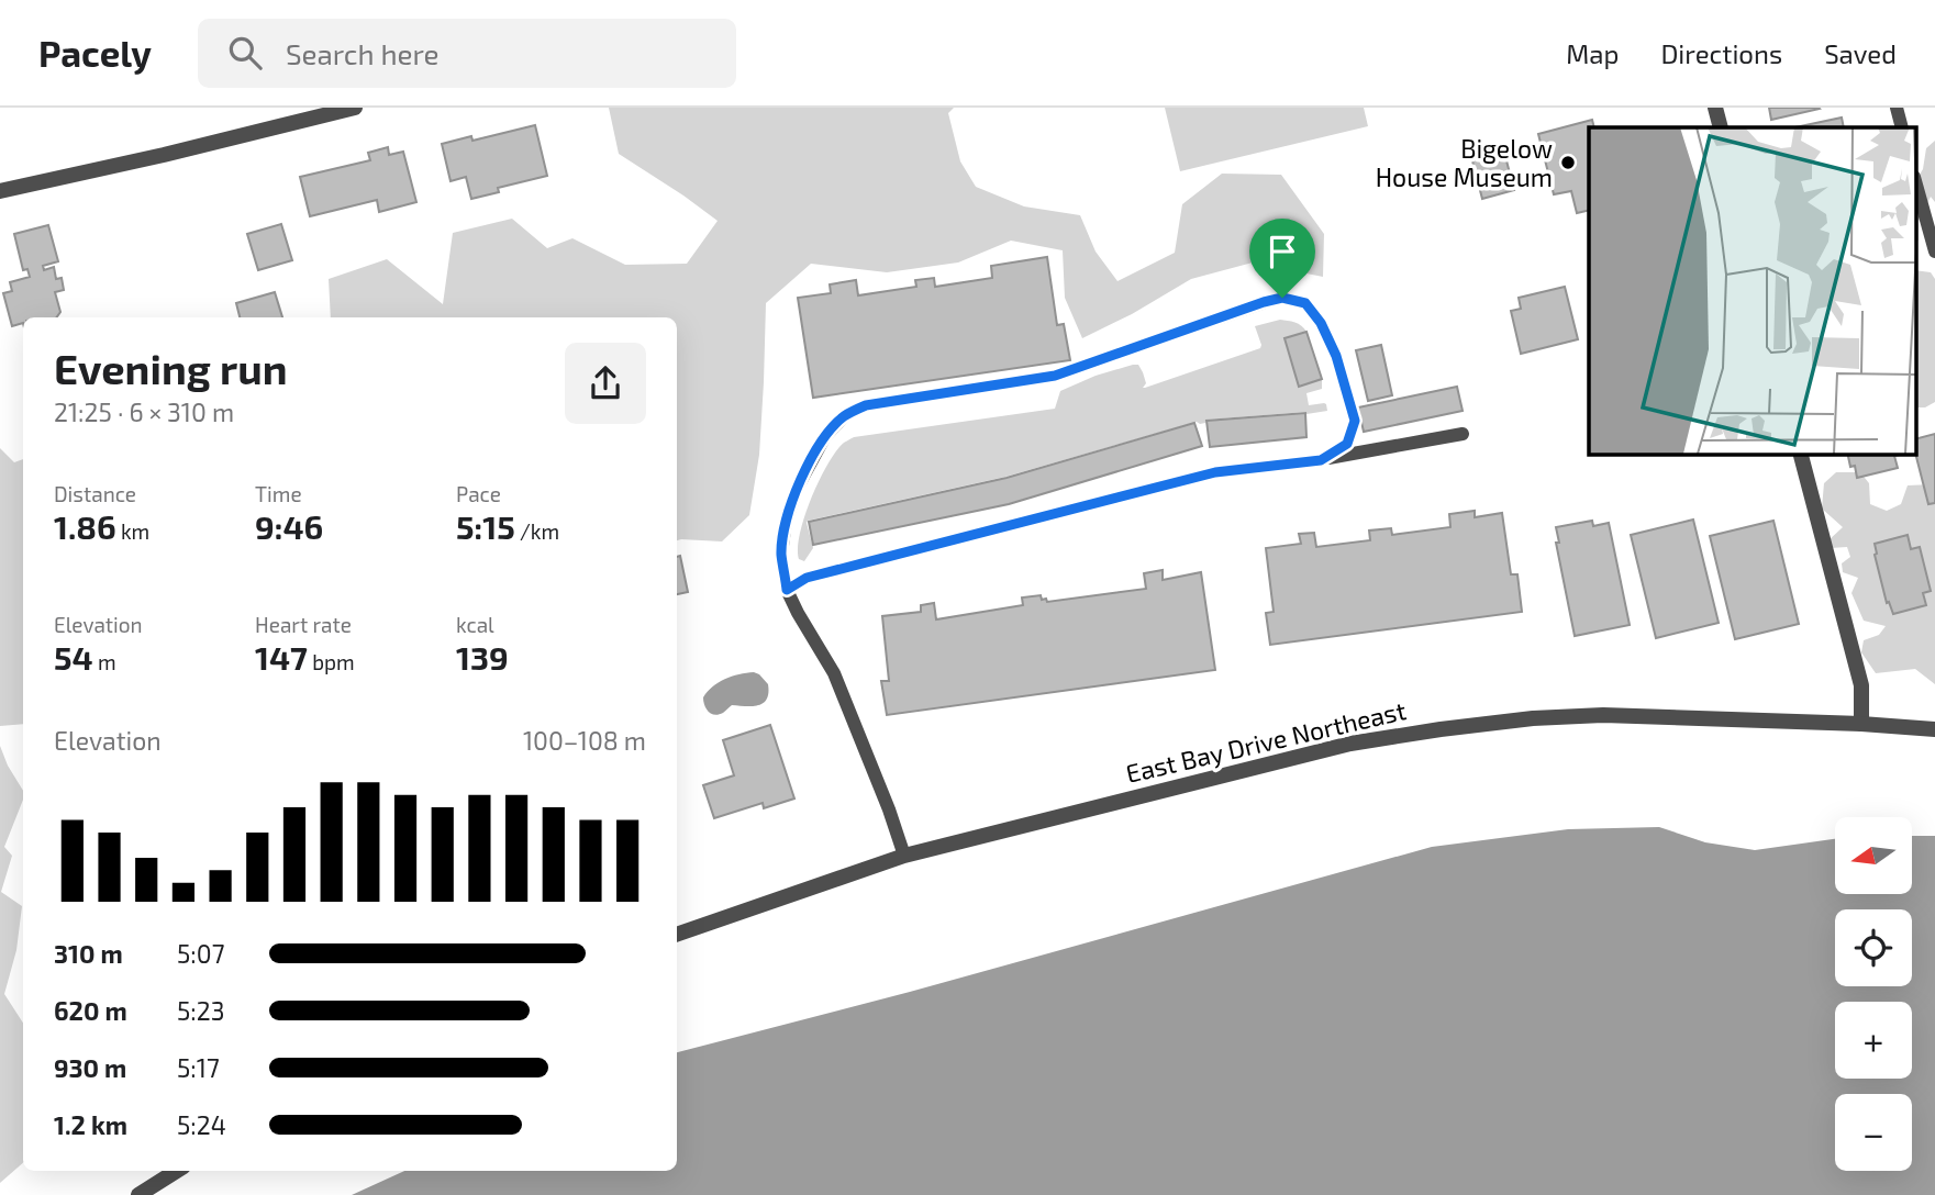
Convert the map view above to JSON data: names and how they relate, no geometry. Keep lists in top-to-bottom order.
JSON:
{
  "streets": {
    "street": ["East Bay Drive Northeast"]
  },
  "places": ["Bigelow House Museum"],
  "north": "left",
  "page": {
    "header": "Pacely",
    "search": "Search here",
    "nav": ["Map", "Directions", "Saved"],
    "heading": ["Evening run", "21:25 · 6 × 310 m"],
    "stats": [
      ["Distance", "1.86 km"],
      ["Time", "9:46"],
      ["Pace", "5:15 /km"],
      ["Elevation", "54 m"],
      ["Heart rate", "147 bpm"],
      ["kcal", "139"]
    ],
    "chart": ["Elevation", "100–108 m"],
    "map_buttons": ["+", "−"],
    "list": [
      {
        "name": "310 m",
        "note": "5:07"
      },
      {
        "name": "620 m",
        "note": "5:23"
      },
      {
        "name": "930 m",
        "note": "5:17"
      },
      {
        "name": "1.2 km",
        "note": "5:24"
      }
    ]
  }
}
